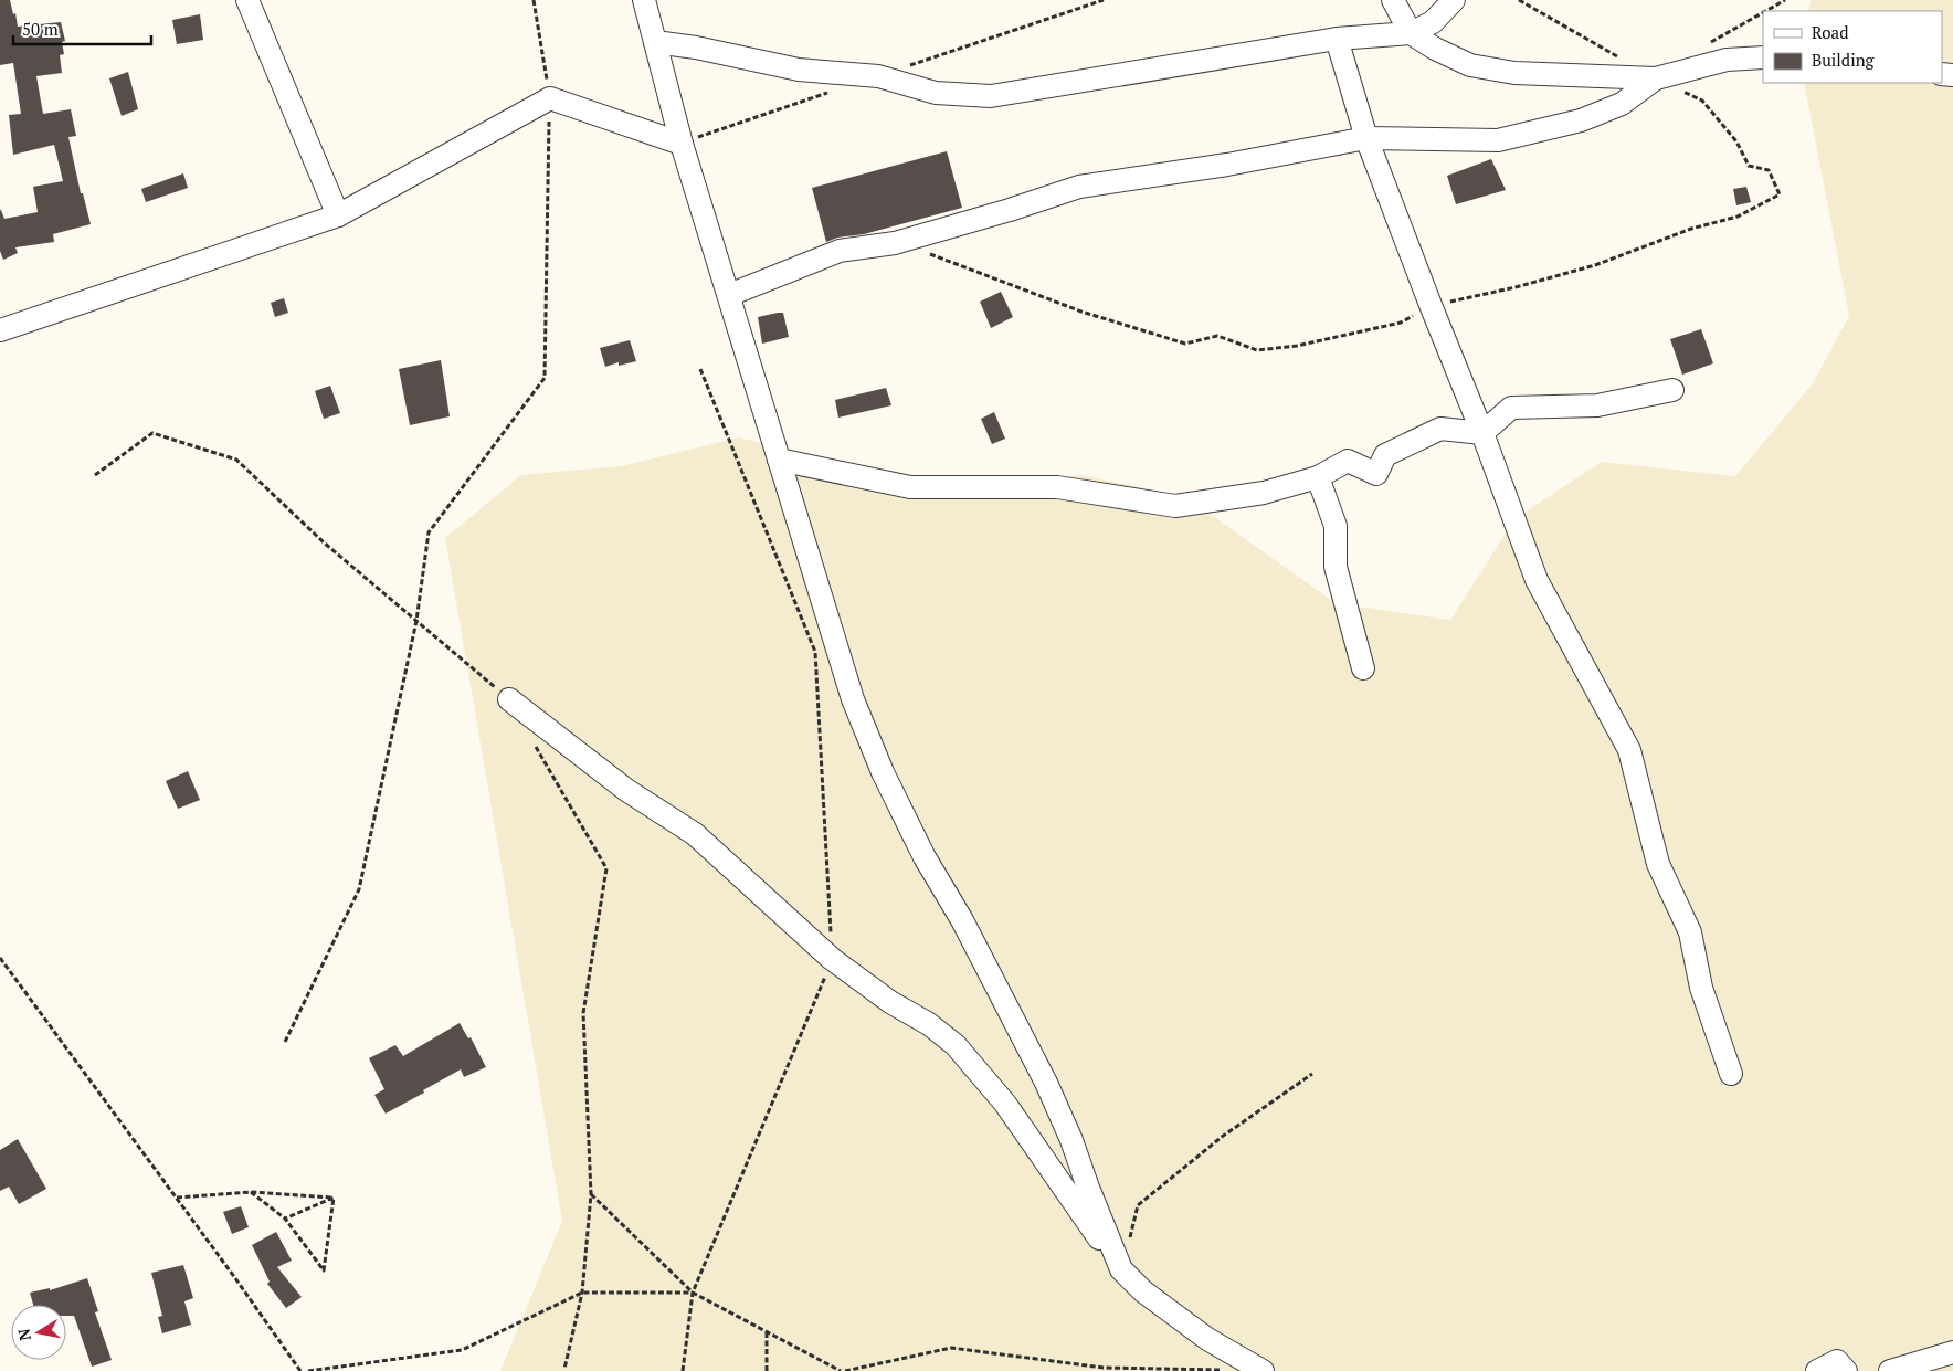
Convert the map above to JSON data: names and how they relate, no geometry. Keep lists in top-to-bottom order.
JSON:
{
  "legend": ["Road", "Building"],
  "scale_bar": "50 m",
  "north": "left"
}
